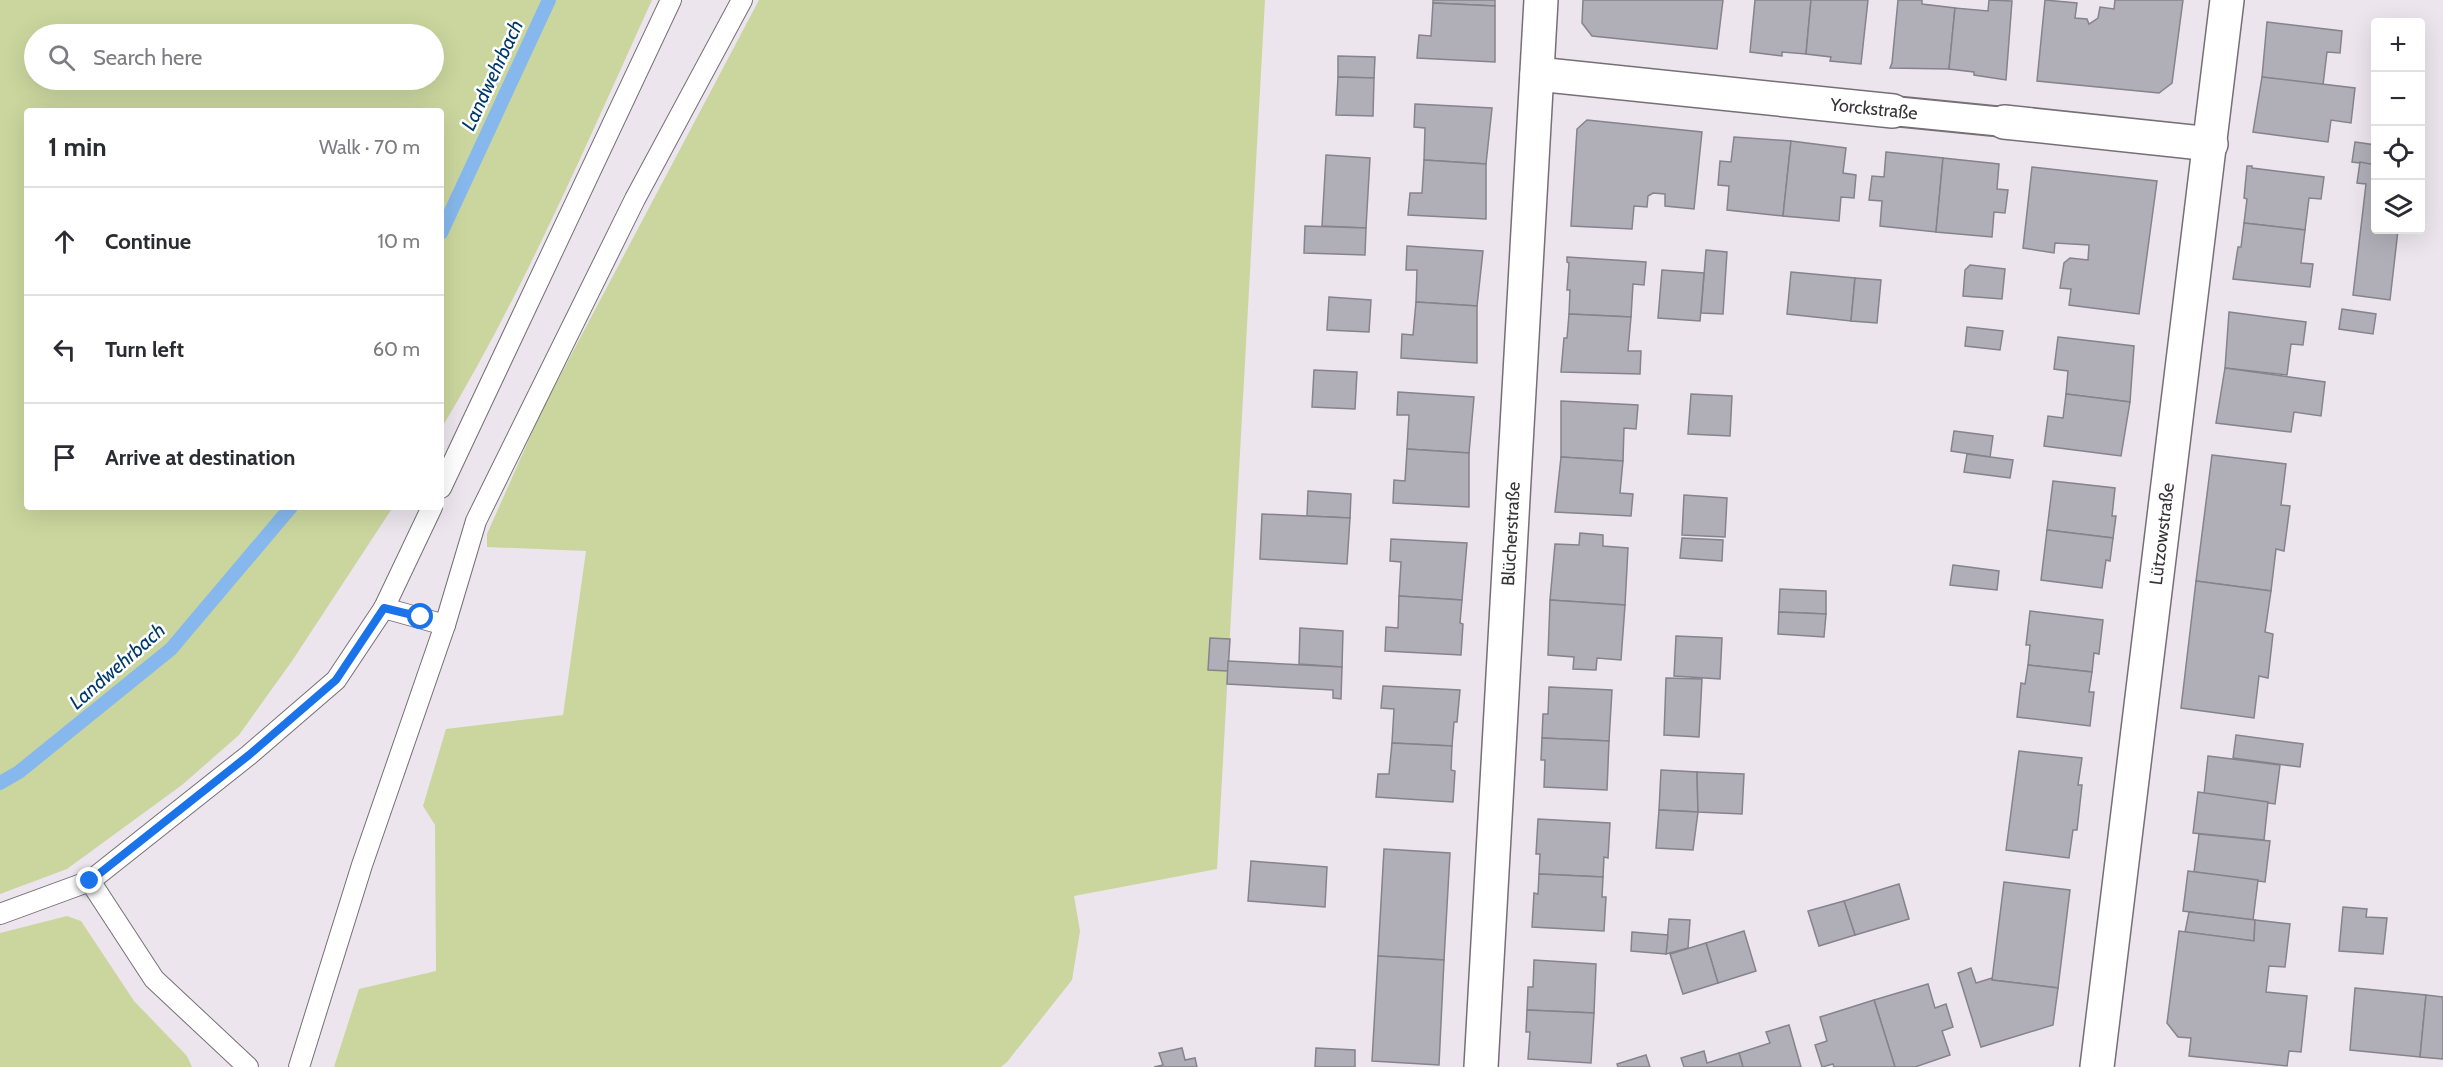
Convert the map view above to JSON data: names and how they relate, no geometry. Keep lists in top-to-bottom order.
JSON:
{
  "streets": {
    "street": ["Yorckstraße", "Blücherstraße", "Lützowstraße"]
  },
  "crossings": [
    ["Yorckstraße", "Blücherstraße"],
    ["Yorckstraße", "Lützowstraße"]
  ],
  "water": ["Landwehrbach"],
  "page": {
    "map_buttons": ["+", "−"],
    "search": "Search here",
    "heading": ["1 min", "Walk · 70 m"],
    "list": [
      ["Continue", "10 m"],
      ["Turn left", "60 m"],
      "Arrive at destination"
    ]
  }
}
